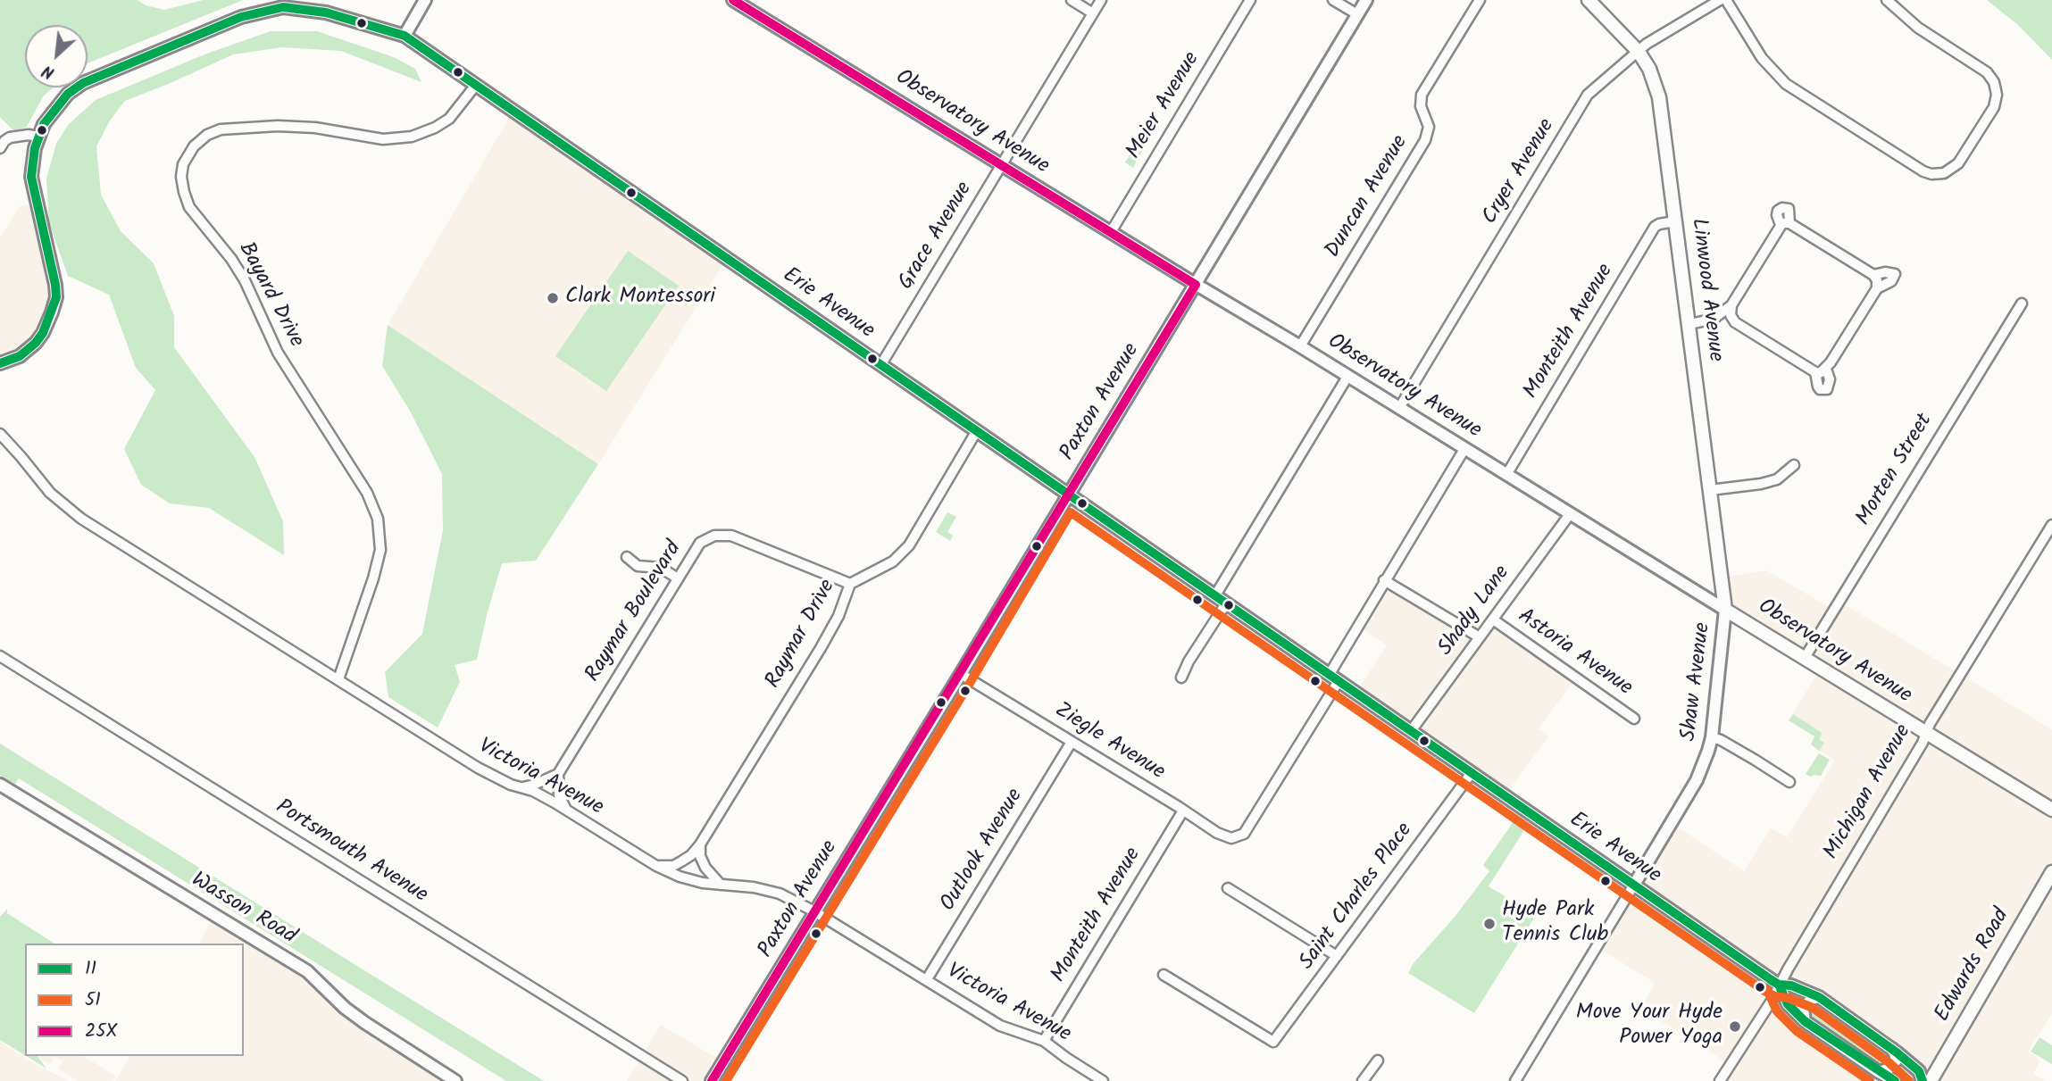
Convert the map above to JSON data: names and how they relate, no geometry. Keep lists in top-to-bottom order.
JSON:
{
  "streets": {
    "main road": ["Observatory Avenue", "Linwood Avenue", "Edwards Road"],
    "street": [
      "Meier Avenue",
      "Cryer Avenue",
      "Duncan Avenue",
      "Grace Avenue",
      "Bayard Drive",
      "Erie Avenue",
      "Monteith Avenue",
      "Paxton Avenue",
      "Morten Street",
      "Shady Lane",
      "Raymar Boulevard",
      "Raymar Drive",
      "Astoria Avenue",
      "Shaw Avenue",
      "Ziegle Avenue",
      "Victoria Avenue",
      "Michigan Avenue",
      "Outlook Avenue",
      "Portsmouth Avenue",
      "Saint Charles Place",
      "Wasson Road"
    ]
  },
  "crossings": [
    ["Meier Avenue", "Observatory Avenue"],
    ["Observatory Avenue", "Cryer Avenue"],
    ["Observatory Avenue", "Duncan Avenue"],
    ["Observatory Avenue", "Grace Avenue"],
    ["Observatory Avenue", "Linwood Avenue"],
    ["Observatory Avenue", "Monteith Avenue"],
    ["Observatory Avenue", "Paxton Avenue"],
    ["Observatory Avenue", "Morten Street"],
    ["Observatory Avenue", "Shady Lane"],
    ["Observatory Avenue", "Shaw Avenue"],
    ["Observatory Avenue", "Michigan Avenue"],
    ["Cryer Avenue", "Linwood Avenue"],
    ["Grace Avenue", "Erie Avenue"],
    ["Linwood Avenue", "Monteith Avenue"],
    ["Linwood Avenue", "Shaw Avenue"],
    ["Bayard Drive", "Erie Avenue"],
    ["Bayard Drive", "Victoria Avenue"],
    ["Erie Avenue", "Paxton Avenue"],
    ["Erie Avenue", "Shady Lane"],
    ["Erie Avenue", "Raymar Drive"],
    ["Erie Avenue", "Shaw Avenue"],
    ["Erie Avenue", "Ziegle Avenue"],
    ["Erie Avenue", "Michigan Avenue"],
    ["Erie Avenue", "Saint Charles Place"],
    ["Monteith Avenue", "Ziegle Avenue"],
    ["Monteith Avenue", "Victoria Avenue"],
    ["Paxton Avenue", "Ziegle Avenue"],
    ["Paxton Avenue", "Victoria Avenue"],
    ["Shady Lane", "Astoria Avenue"],
    ["Raymar Boulevard", "Raymar Drive"],
    ["Raymar Drive", "Victoria Avenue"],
    ["Ziegle Avenue", "Outlook Avenue"],
    ["Victoria Avenue", "Outlook Avenue"]
  ],
  "places": ["Clark Montessori", "Hyde Park Tennis Club", "Move Your Hyde Power Yoga"],
  "lines": ["transit line 25X", "transit line 11", "transit line 51"],
  "legend": ["11", "51", "25X"],
  "north": "bottom left"
}
